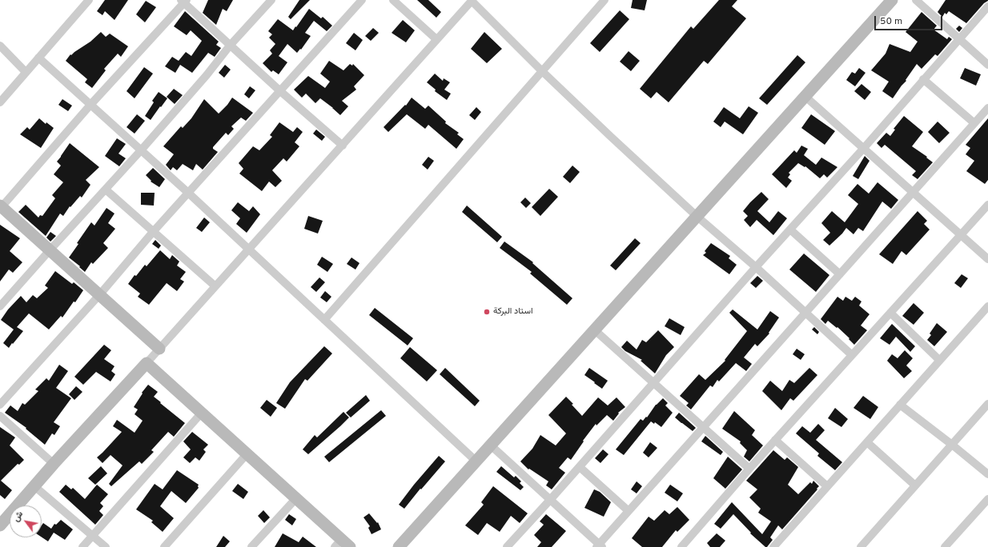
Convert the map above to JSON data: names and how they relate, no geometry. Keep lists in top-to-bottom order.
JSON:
{
  "places": ["استاد البركة"],
  "scale_bar": "50 m",
  "north": "top left"
}
